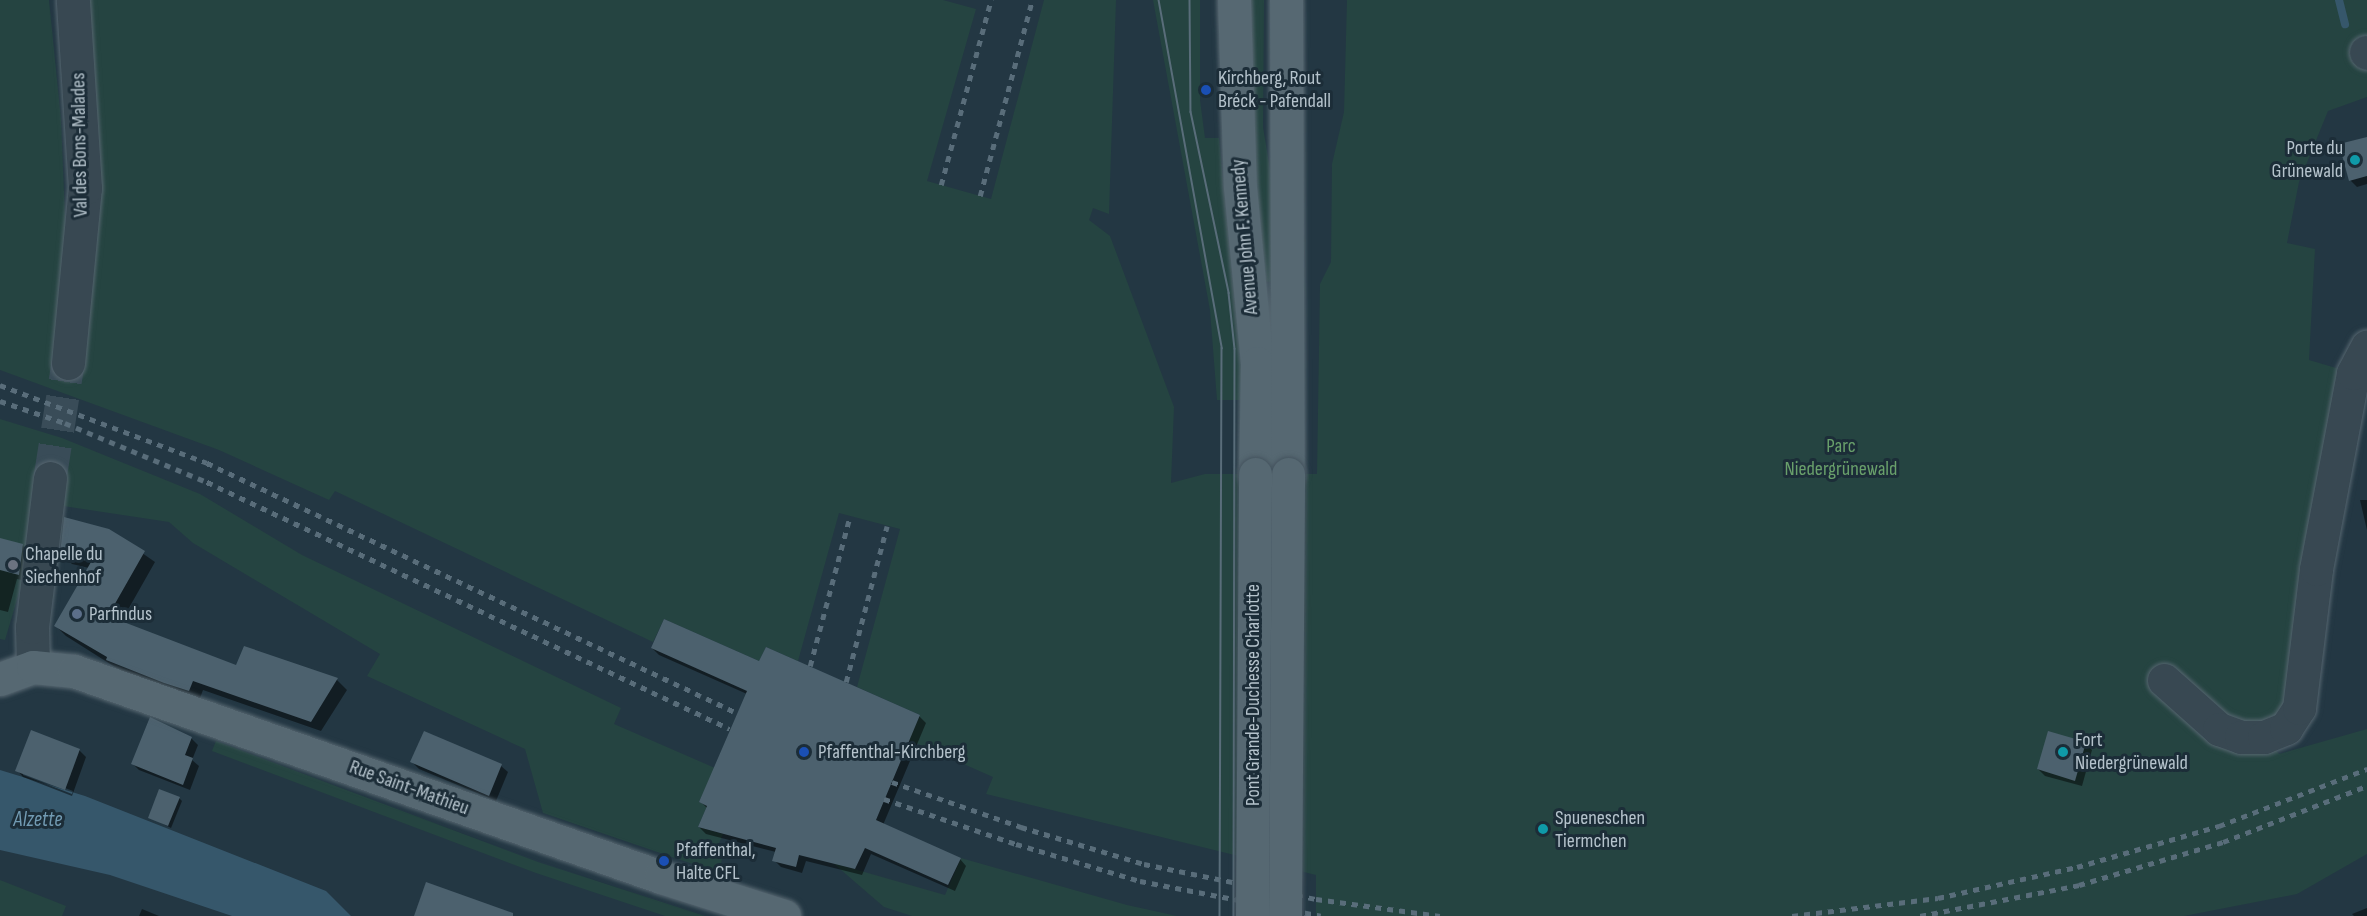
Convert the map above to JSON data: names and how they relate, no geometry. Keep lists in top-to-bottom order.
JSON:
{
  "streets": {
    "main road": ["Avenue John F. Kennedy", "Pont Grande-Duchesse Charlotte", "Rue Saint-Mathieu"],
    "street": ["Val des Bons-Malades"]
  },
  "crossings": [
    ["Avenue John F. Kennedy", "Pont Grande-Duchesse Charlotte"]
  ],
  "water": ["Alzette"],
  "parks": ["Parc Niedergrünewald"],
  "places": [
    "Kirchberg, Rout Bréck - Pafendall",
    "Porte du Grünewald",
    "Chapelle du Siechenhof",
    "Parfindus",
    "Pfaffenthal-Kirchberg",
    "Fort Niedergrünewald",
    "Spueneschen Tiermchen",
    "Pfaffenthal, Halte CFL"
  ]
}
